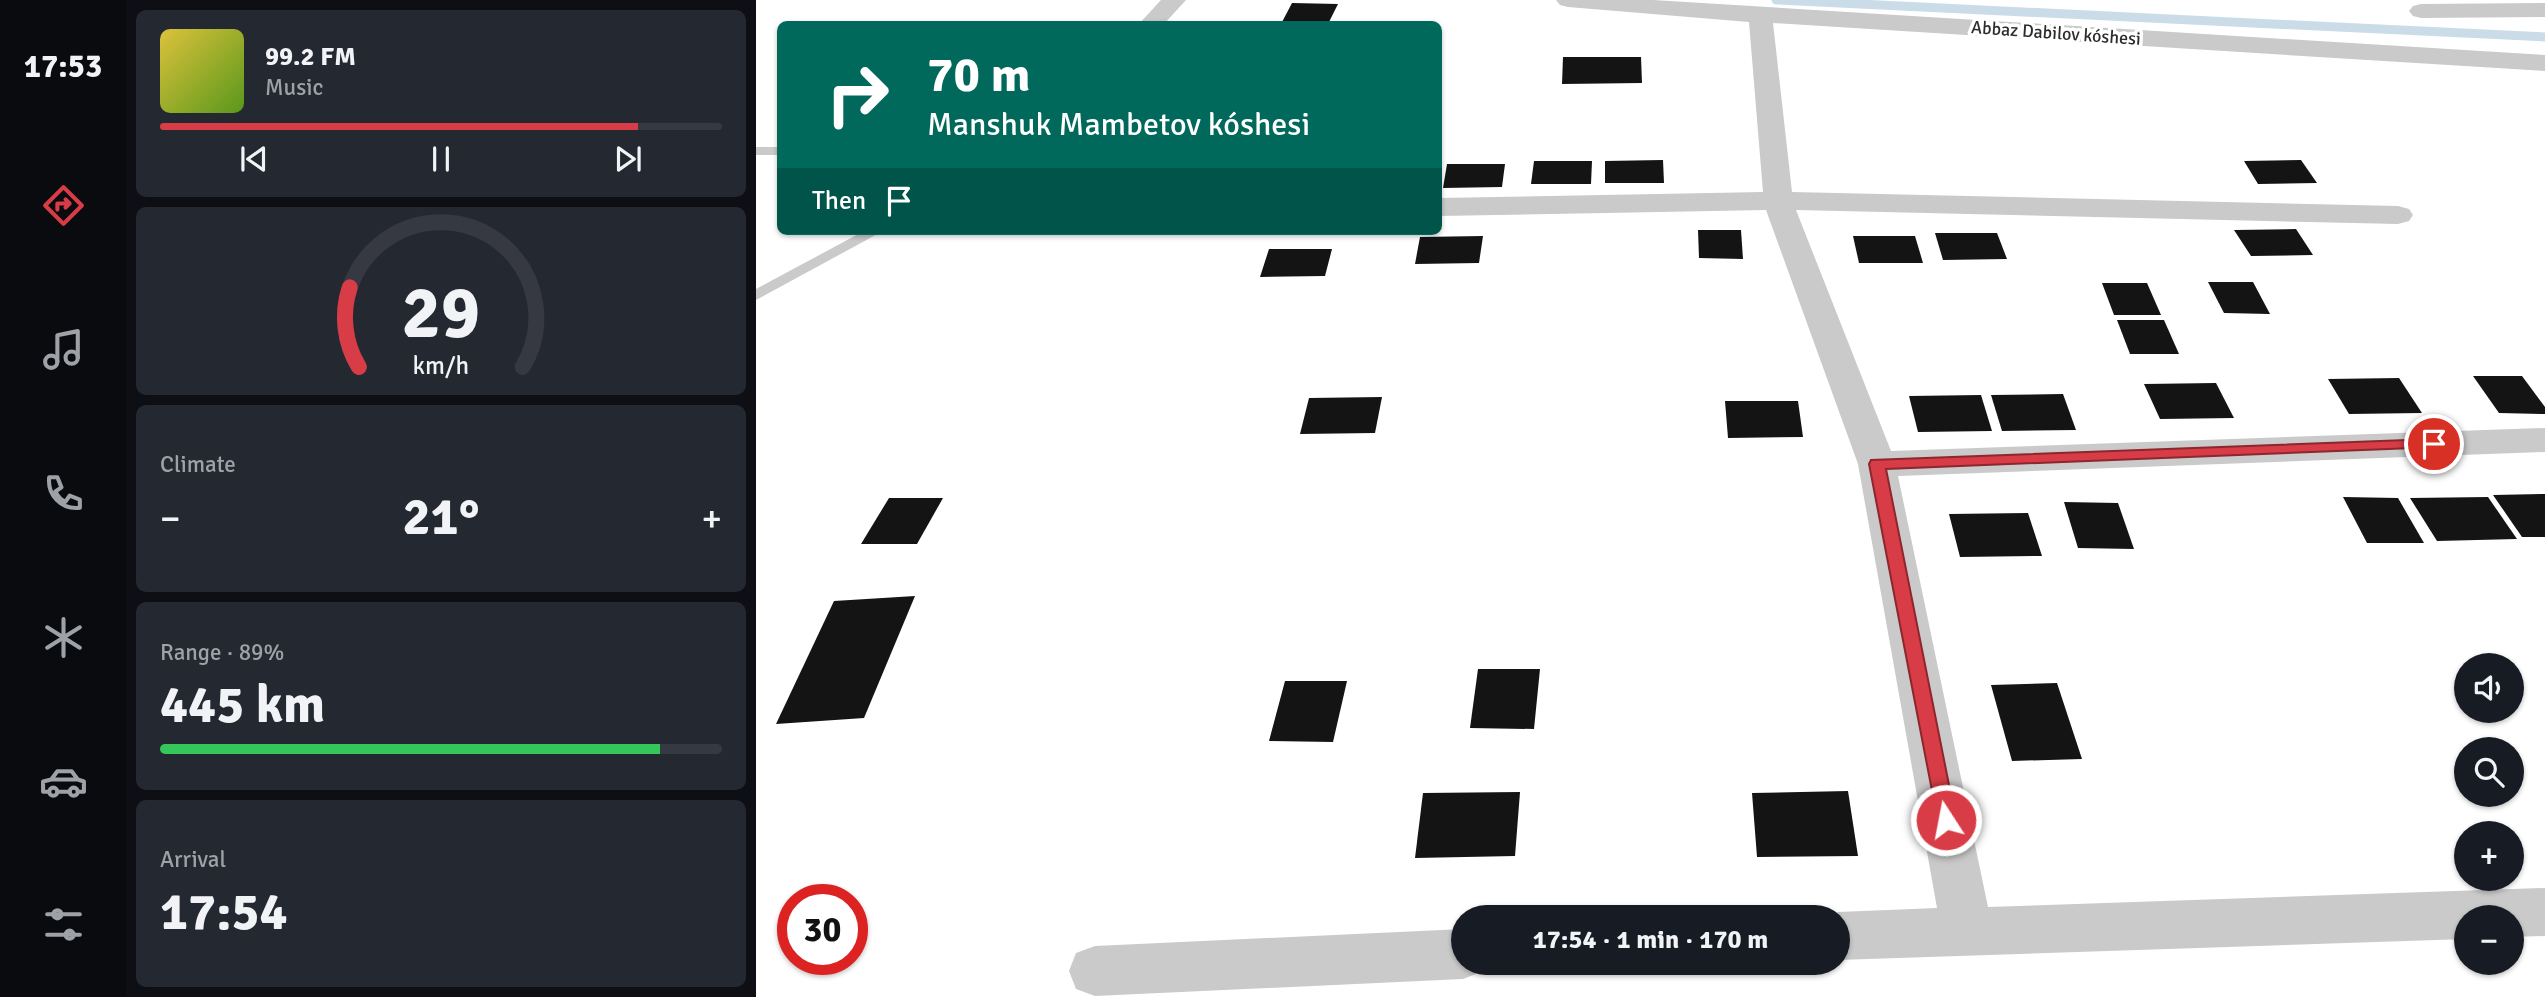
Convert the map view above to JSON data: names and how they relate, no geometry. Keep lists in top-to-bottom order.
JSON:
{
  "streets": {
    "street": ["Abbaz Dabilov kóshesi"]
  },
  "page": {
    "tabs": "17:53",
    "turn": ["70 m", "Manshuk Mambetov kóshesi"],
    "song": ["99.2 FM", "Music"],
    "then": "Then",
    "tile": [
      "Climate",
      ["Range · 89%", "445 km"],
      ["Arrival", "17:54"]
    ],
    "heat": ["−", "21°", "+"],
    "map_buttons": ["+", "−"],
    "limit": "30",
    "trip": "17:54 · 1 min · 170 m",
    "gauge": ["29", "km/h"]
  }
}
